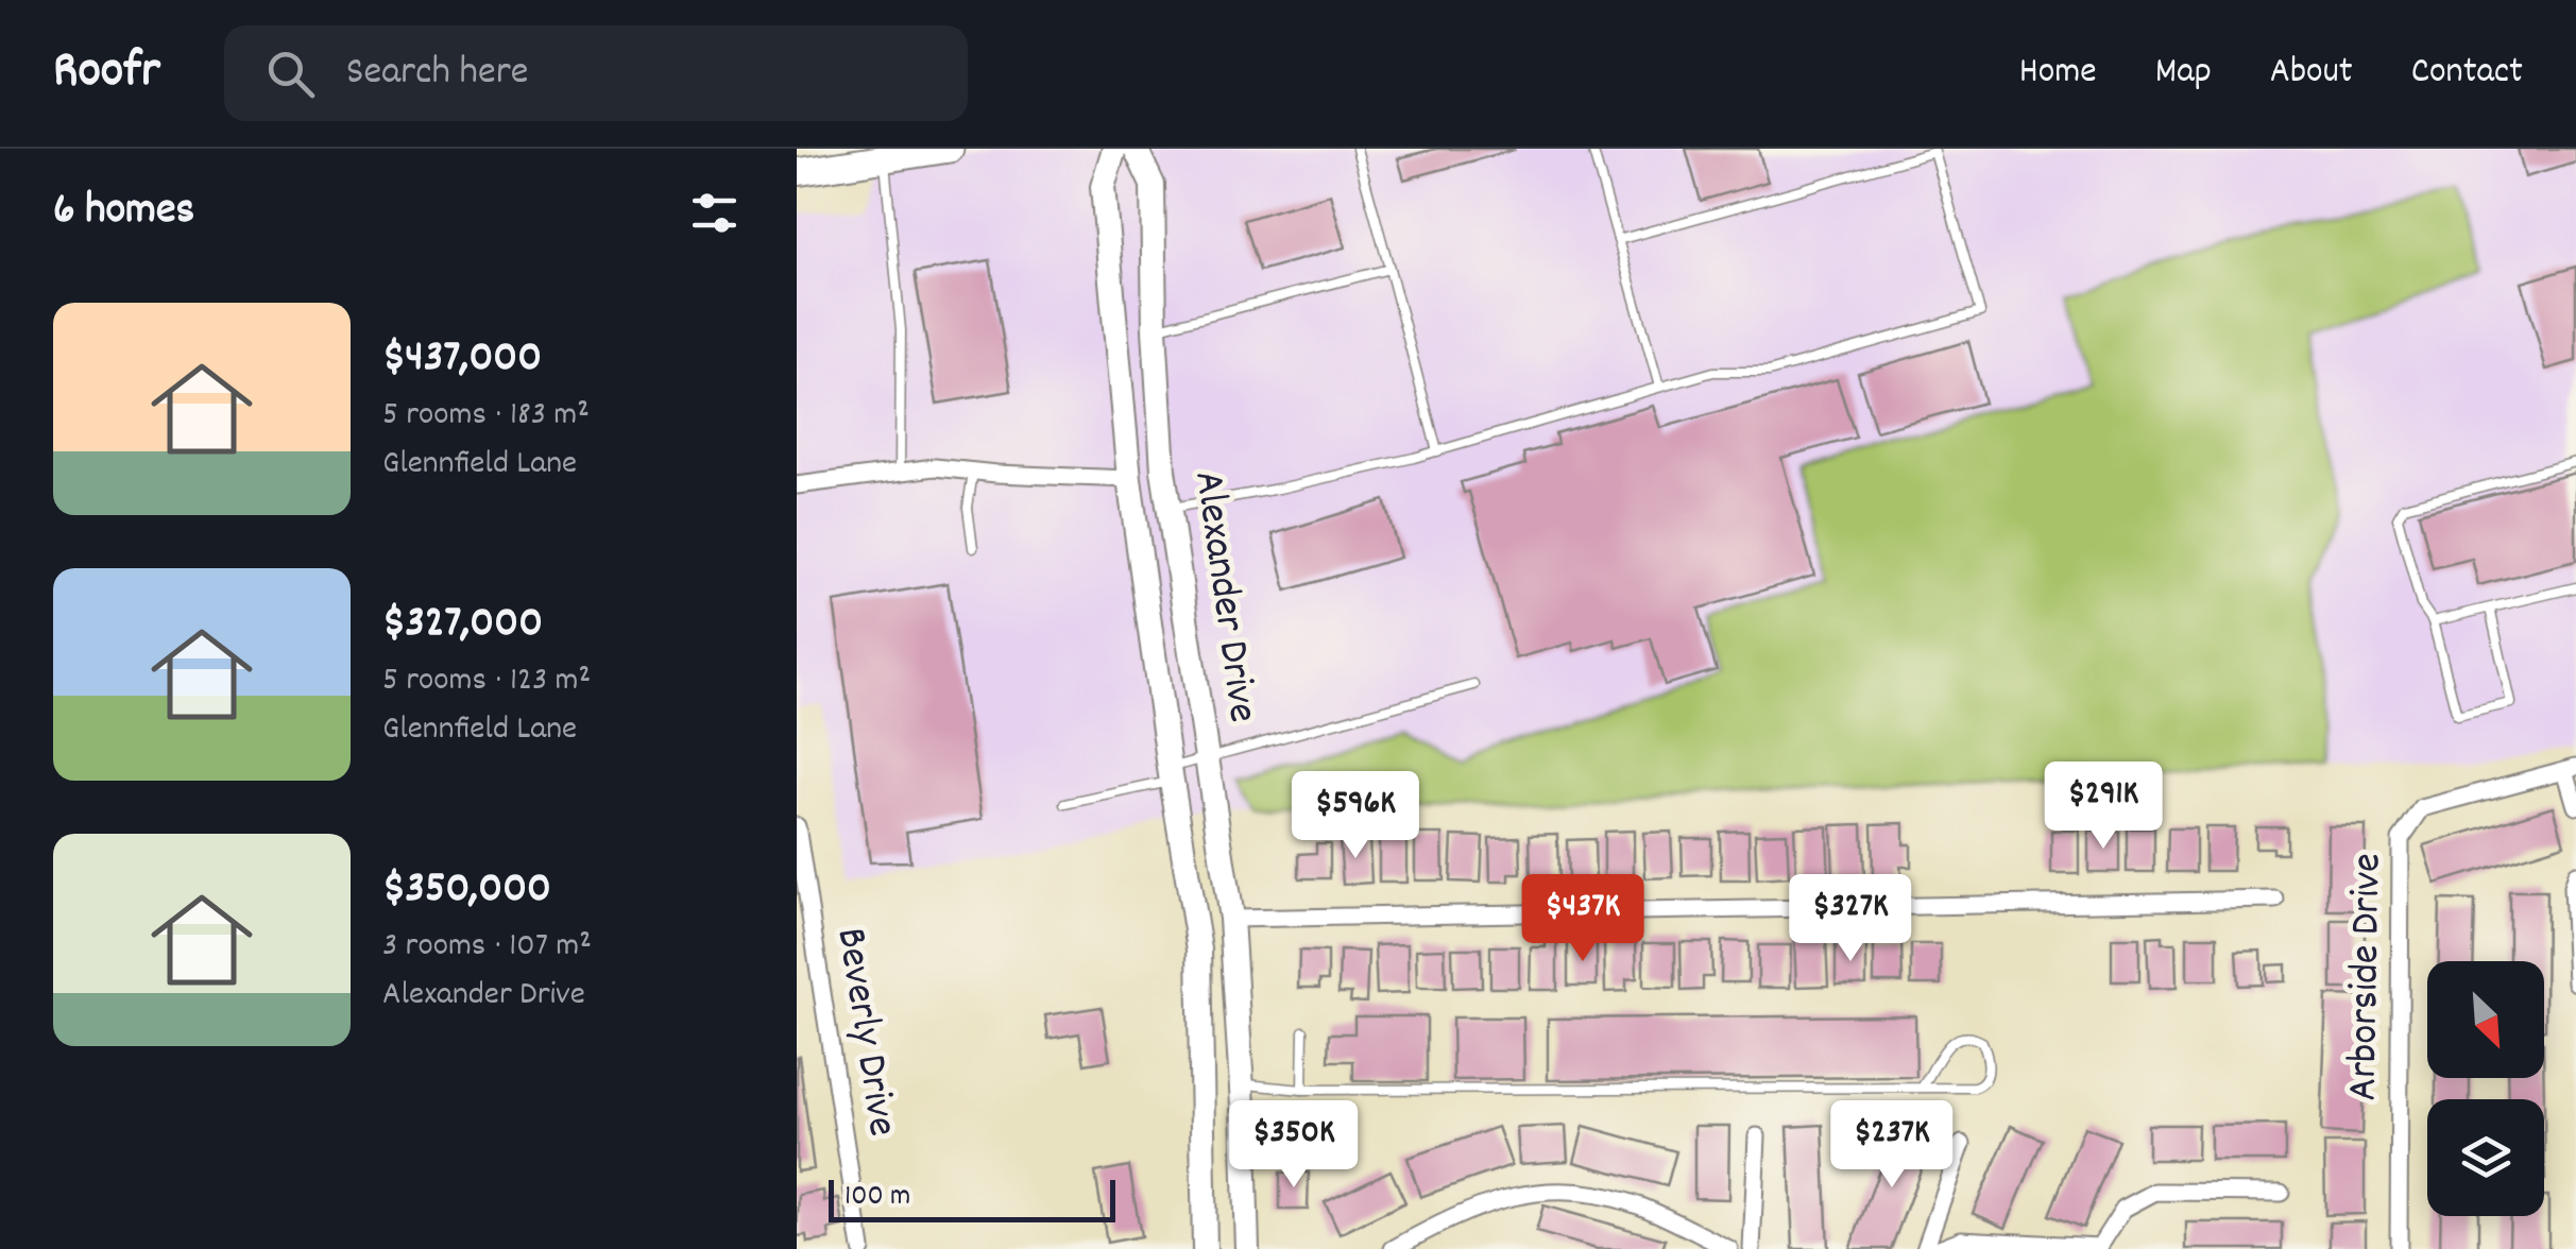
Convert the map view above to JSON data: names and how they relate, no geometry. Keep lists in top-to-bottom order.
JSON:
{
  "streets": {
    "main road": ["Alexander Drive"],
    "street": ["Arborside Drive", "Beverly Drive"]
  },
  "scale_bar": "100 m",
  "north": "bottom right",
  "page": {
    "header": "Roofr",
    "search": "Search here",
    "nav": [
      "Home",
      "Map",
      "About",
      "Contact"
    ],
    "heading": "6 homes",
    "list": [
      {
        "name": "$437,000",
        "note": "5 rooms · 183 m² · Glennfield Lane"
      },
      {
        "name": "$327,000",
        "note": "5 rooms · 123 m² · Glennfield Lane"
      },
      {
        "name": "$350,000",
        "note": "3 rooms · 107 m² · Alexander Drive"
      }
    ],
    "price": [
      "$291K",
      "$596K",
      "$437K",
      "$327K",
      "$350K",
      "$237K"
    ],
    "scale": "100 m"
  }
}
